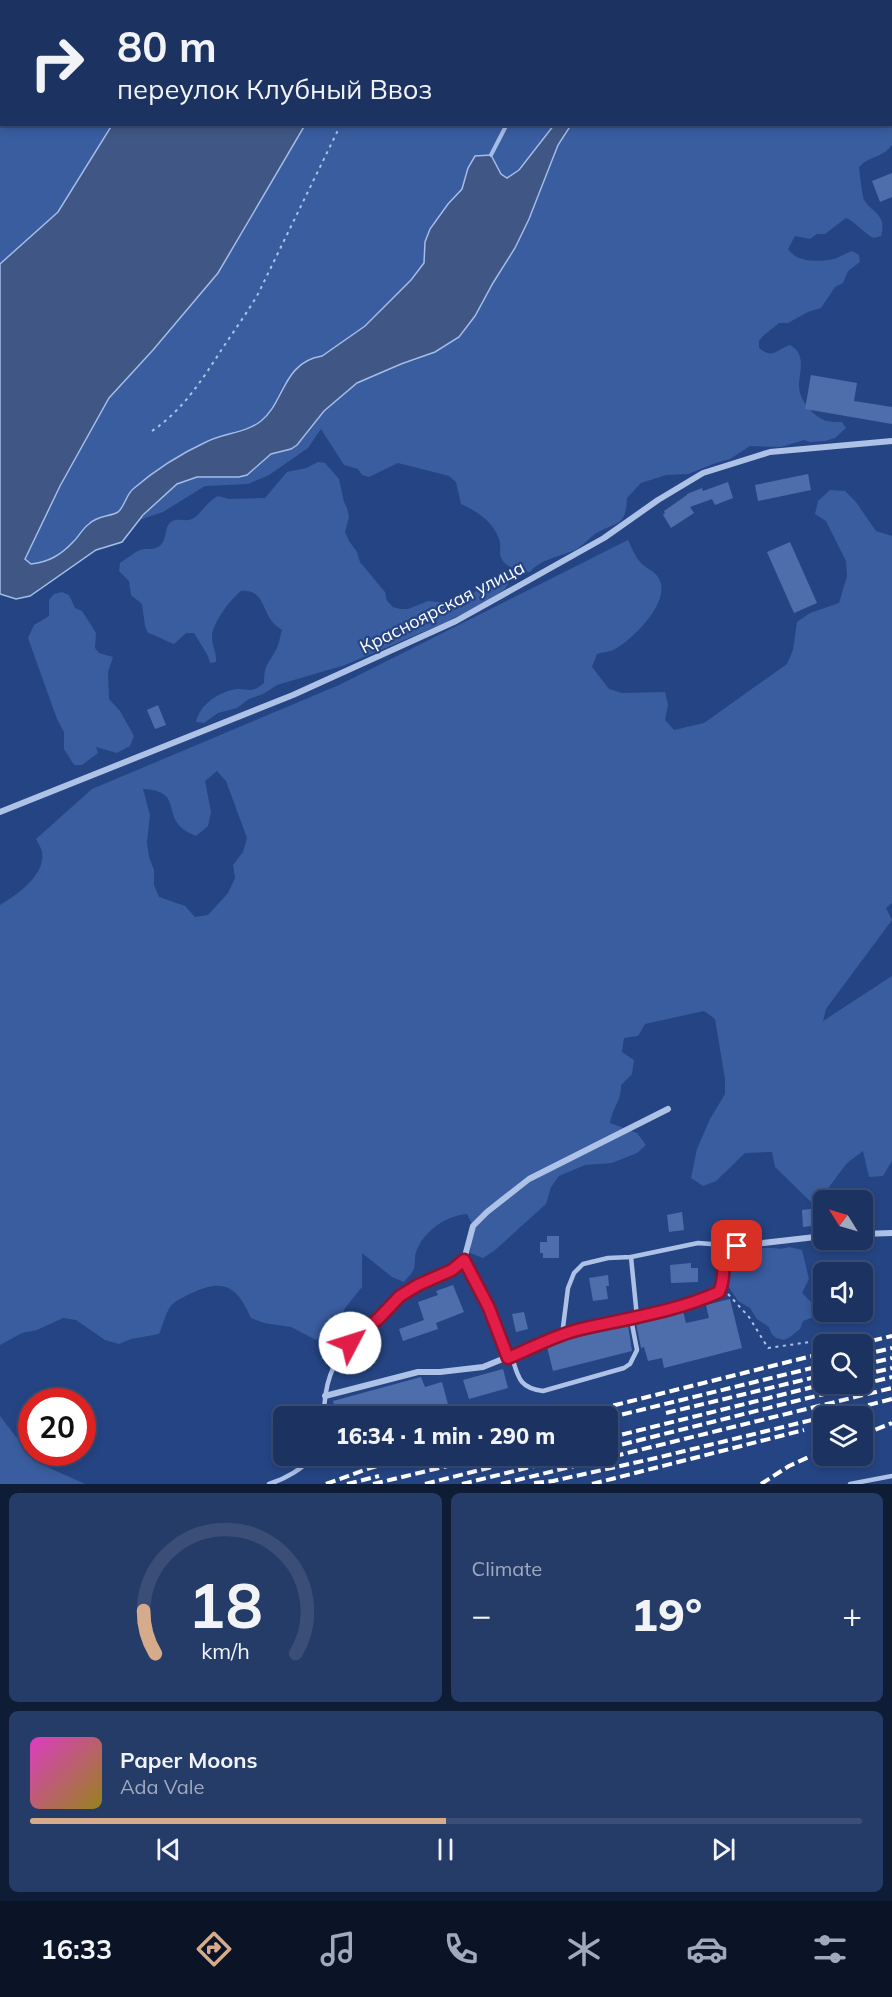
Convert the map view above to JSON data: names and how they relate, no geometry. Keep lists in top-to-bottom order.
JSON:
{
  "streets": {
    "street": ["Красноярская улица"]
  },
  "north": "top left",
  "page": {
    "turn": ["80 m", "переулок Клубный Ввоз"],
    "limit": "20",
    "trip": "16:34 · 1 min · 290 m",
    "tile": "Climate",
    "heat": ["−", "19°", "+"],
    "song": ["Paper Moons", "Ada Vale"],
    "tabs": "16:33",
    "gauge": ["18", "km/h"]
  }
}
